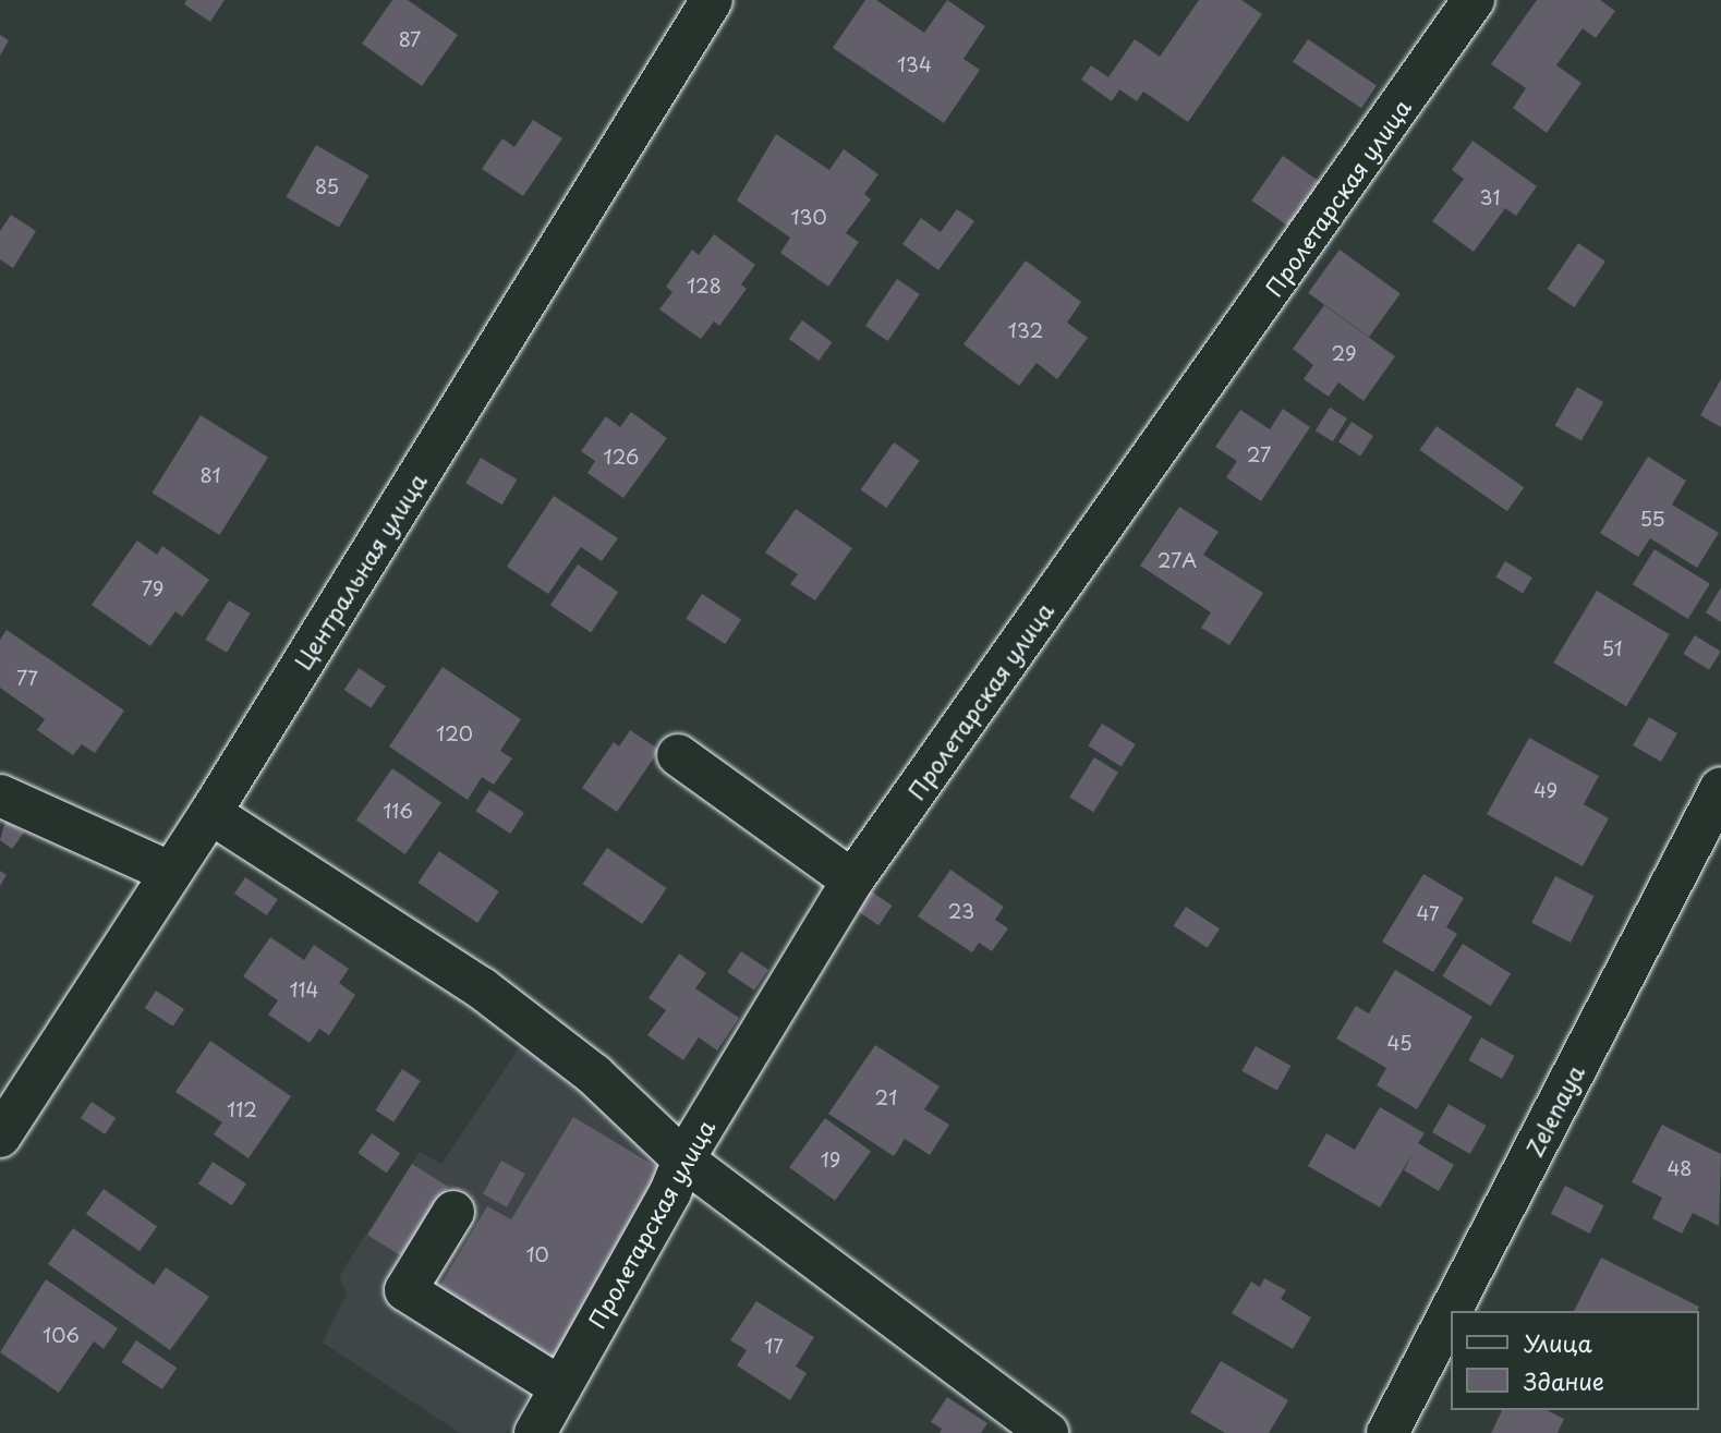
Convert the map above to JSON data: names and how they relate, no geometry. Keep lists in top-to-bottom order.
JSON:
{
  "streets": {
    "street": ["Пролетарская улица", "Центральная улица", "Zelenaya"]
  },
  "house_numbers": [
    "87",
    "134",
    "85",
    "31",
    "130",
    "128",
    "132",
    "29",
    "27",
    "126",
    "81",
    "55",
    "27А",
    "79",
    "51",
    "77",
    "120",
    "49",
    "116",
    "23",
    "47",
    "114",
    "45",
    "21",
    "112",
    "19",
    "48",
    "10",
    "106",
    "17"
  ],
  "legend": ["Улица", "Здание"]
}
